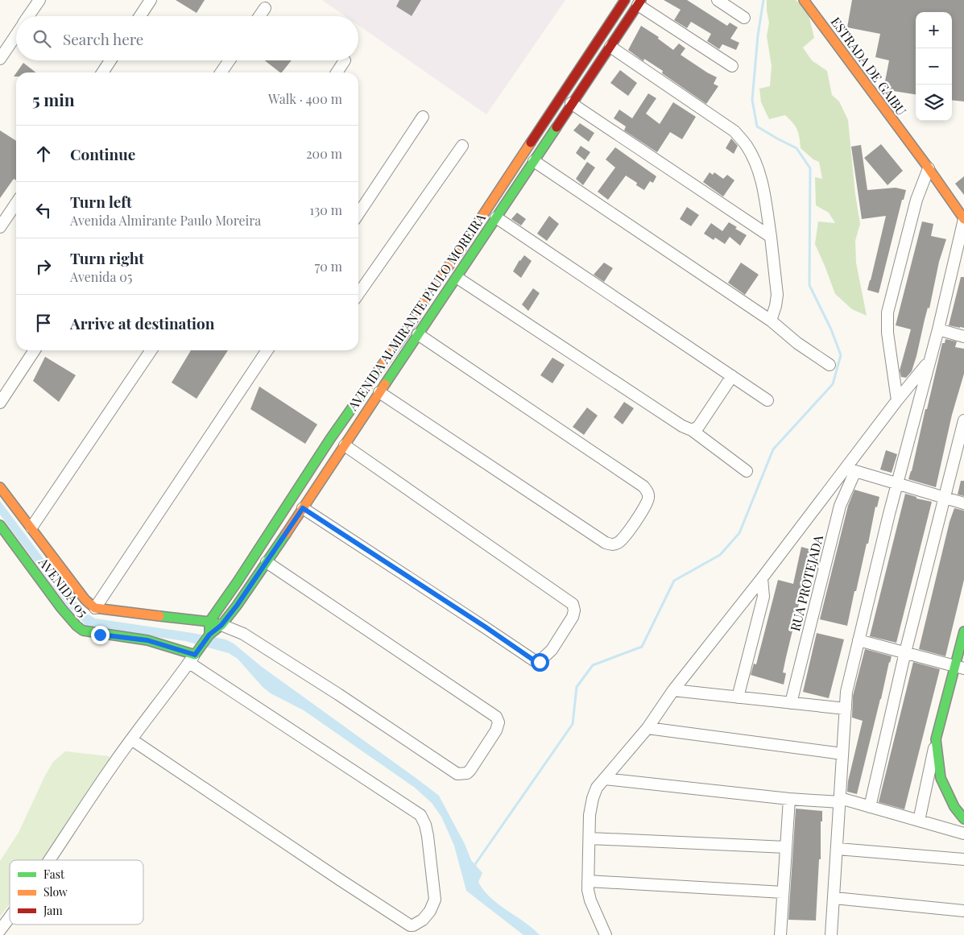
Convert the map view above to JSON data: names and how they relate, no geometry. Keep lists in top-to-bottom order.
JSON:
{
  "streets": {
    "main road": ["ESTRADA DE GAIBU", "AVENIDA ALMIRANTE PAULO MOREIRA", "AVENIDA 05"],
    "street": ["RUA PROTEJADA"]
  },
  "crossings": [
    ["AVENIDA ALMIRANTE PAULO MOREIRA", "AVENIDA 05"]
  ],
  "legend": ["Fast", "Slow", "Jam"],
  "page": {
    "map_buttons": ["+", "−"],
    "search": "Search here",
    "heading": ["5 min", "Walk · 400 m"],
    "list": [
      ["Continue", "200 m"],
      ["Turn left", "Avenida Almirante Paulo Moreira", "130 m"],
      ["Turn right", "Avenida 05", "70 m"],
      "Arrive at destination"
    ]
  }
}
